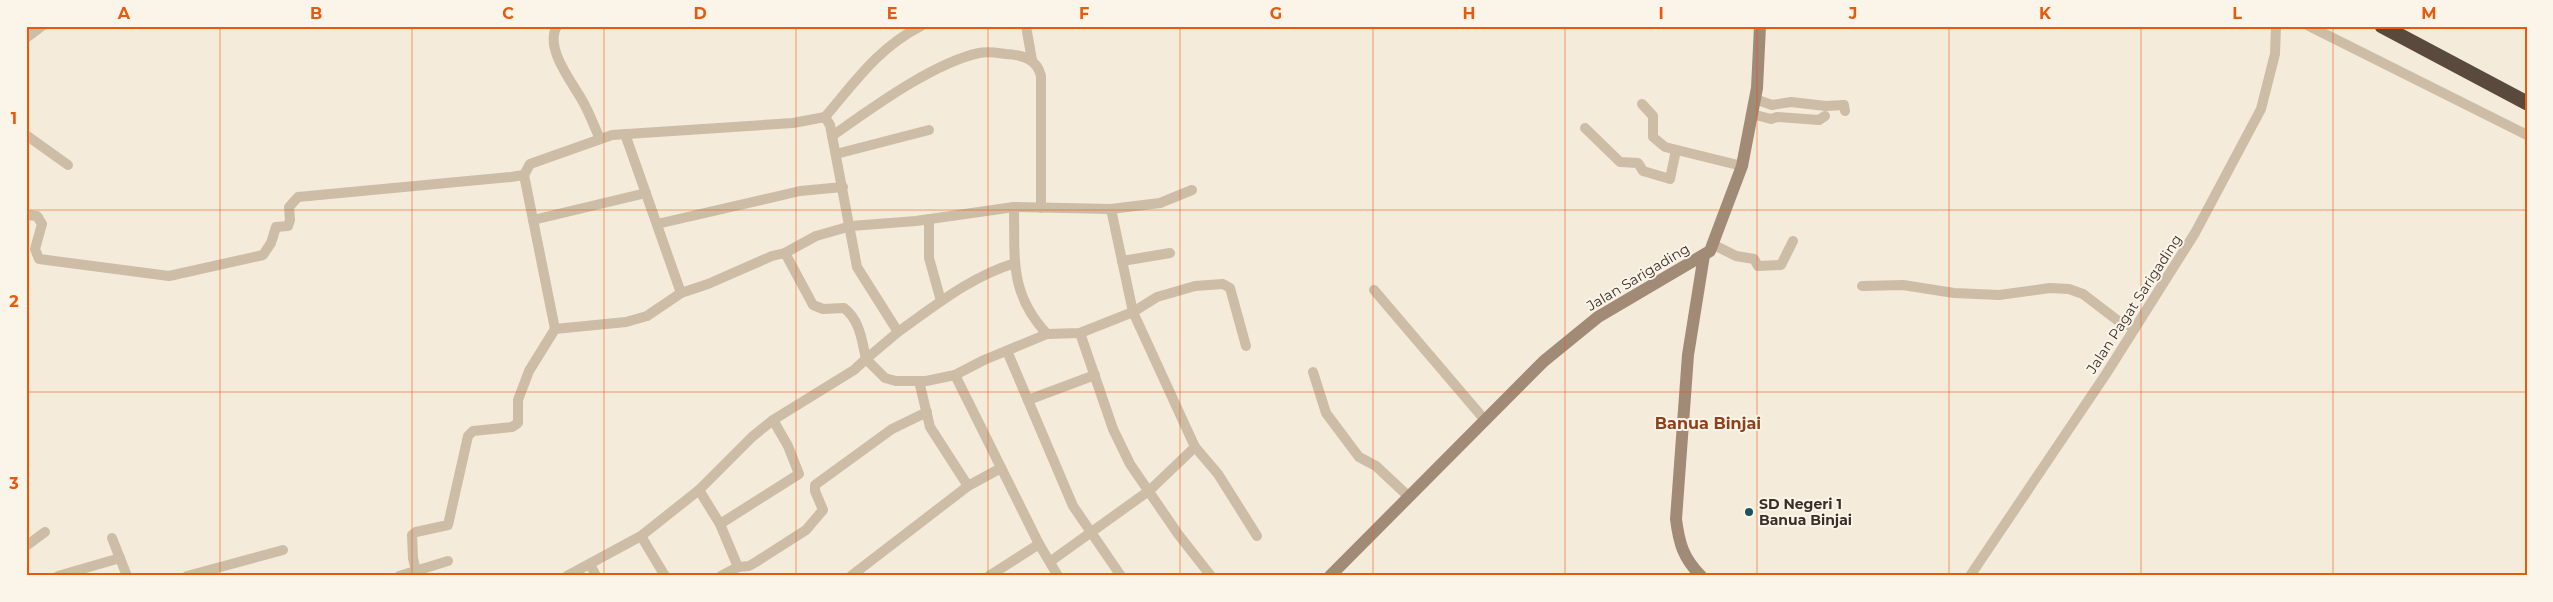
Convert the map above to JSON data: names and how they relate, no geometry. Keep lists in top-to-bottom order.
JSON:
{
  "streets": {
    "street": ["Jalan Sarigading", "Jalan Pagat Sarigading"]
  },
  "districts": ["Banua Binjai"],
  "places": ["SD Negeri 1 Banua Binjai"],
  "grid": {
    "columns": [
      "A",
      "B",
      "C",
      "D",
      "E",
      "F",
      "G",
      "H",
      "I",
      "J",
      "K",
      "L",
      "M"
    ],
    "rows": ["1", "2", "3"]
  }
}
